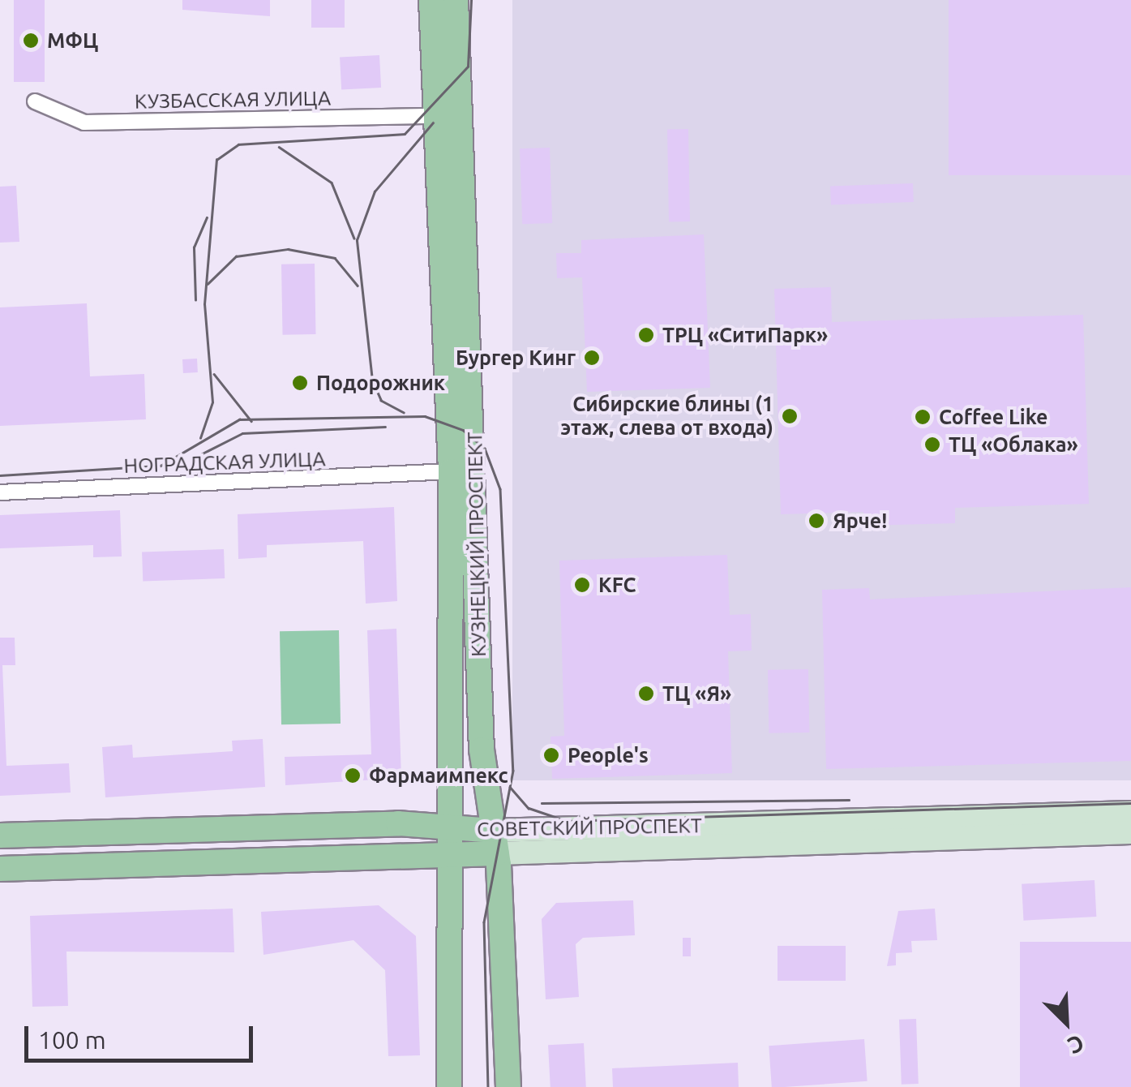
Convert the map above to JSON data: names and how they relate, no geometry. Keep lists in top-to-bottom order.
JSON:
{
  "streets": {
    "main road": ["КУЗНЕЦКИЙ ПРОСПЕКТ", "СОВЕТСКИЙ ПРОСПЕКТ"],
    "street": ["КУЗБАССКАЯ УЛИЦА", "НОГРАДСКАЯ УЛИЦА"]
  },
  "crossings": [
    ["КУЗБАССКАЯ УЛИЦА", "КУЗНЕЦКИЙ ПРОСПЕКТ"],
    ["НОГРАДСКАЯ УЛИЦА", "КУЗНЕЦКИЙ ПРОСПЕКТ"],
    ["КУЗНЕЦКИЙ ПРОСПЕКТ", "СОВЕТСКИЙ ПРОСПЕКТ"]
  ],
  "places": [
    "МФЦ",
    "ТРЦ «СитиПарк»",
    "Бургер Кинг",
    "Подорожник",
    "Сибирские блины (1 этаж, слева от входа)",
    "Coffee Like",
    "ТЦ «Облака»",
    "Ярче!",
    "KFC",
    "ТЦ «Я»",
    "People's",
    "Фармаимпекс"
  ],
  "scale_bar": "100 m",
  "north": "bottom right"
}
